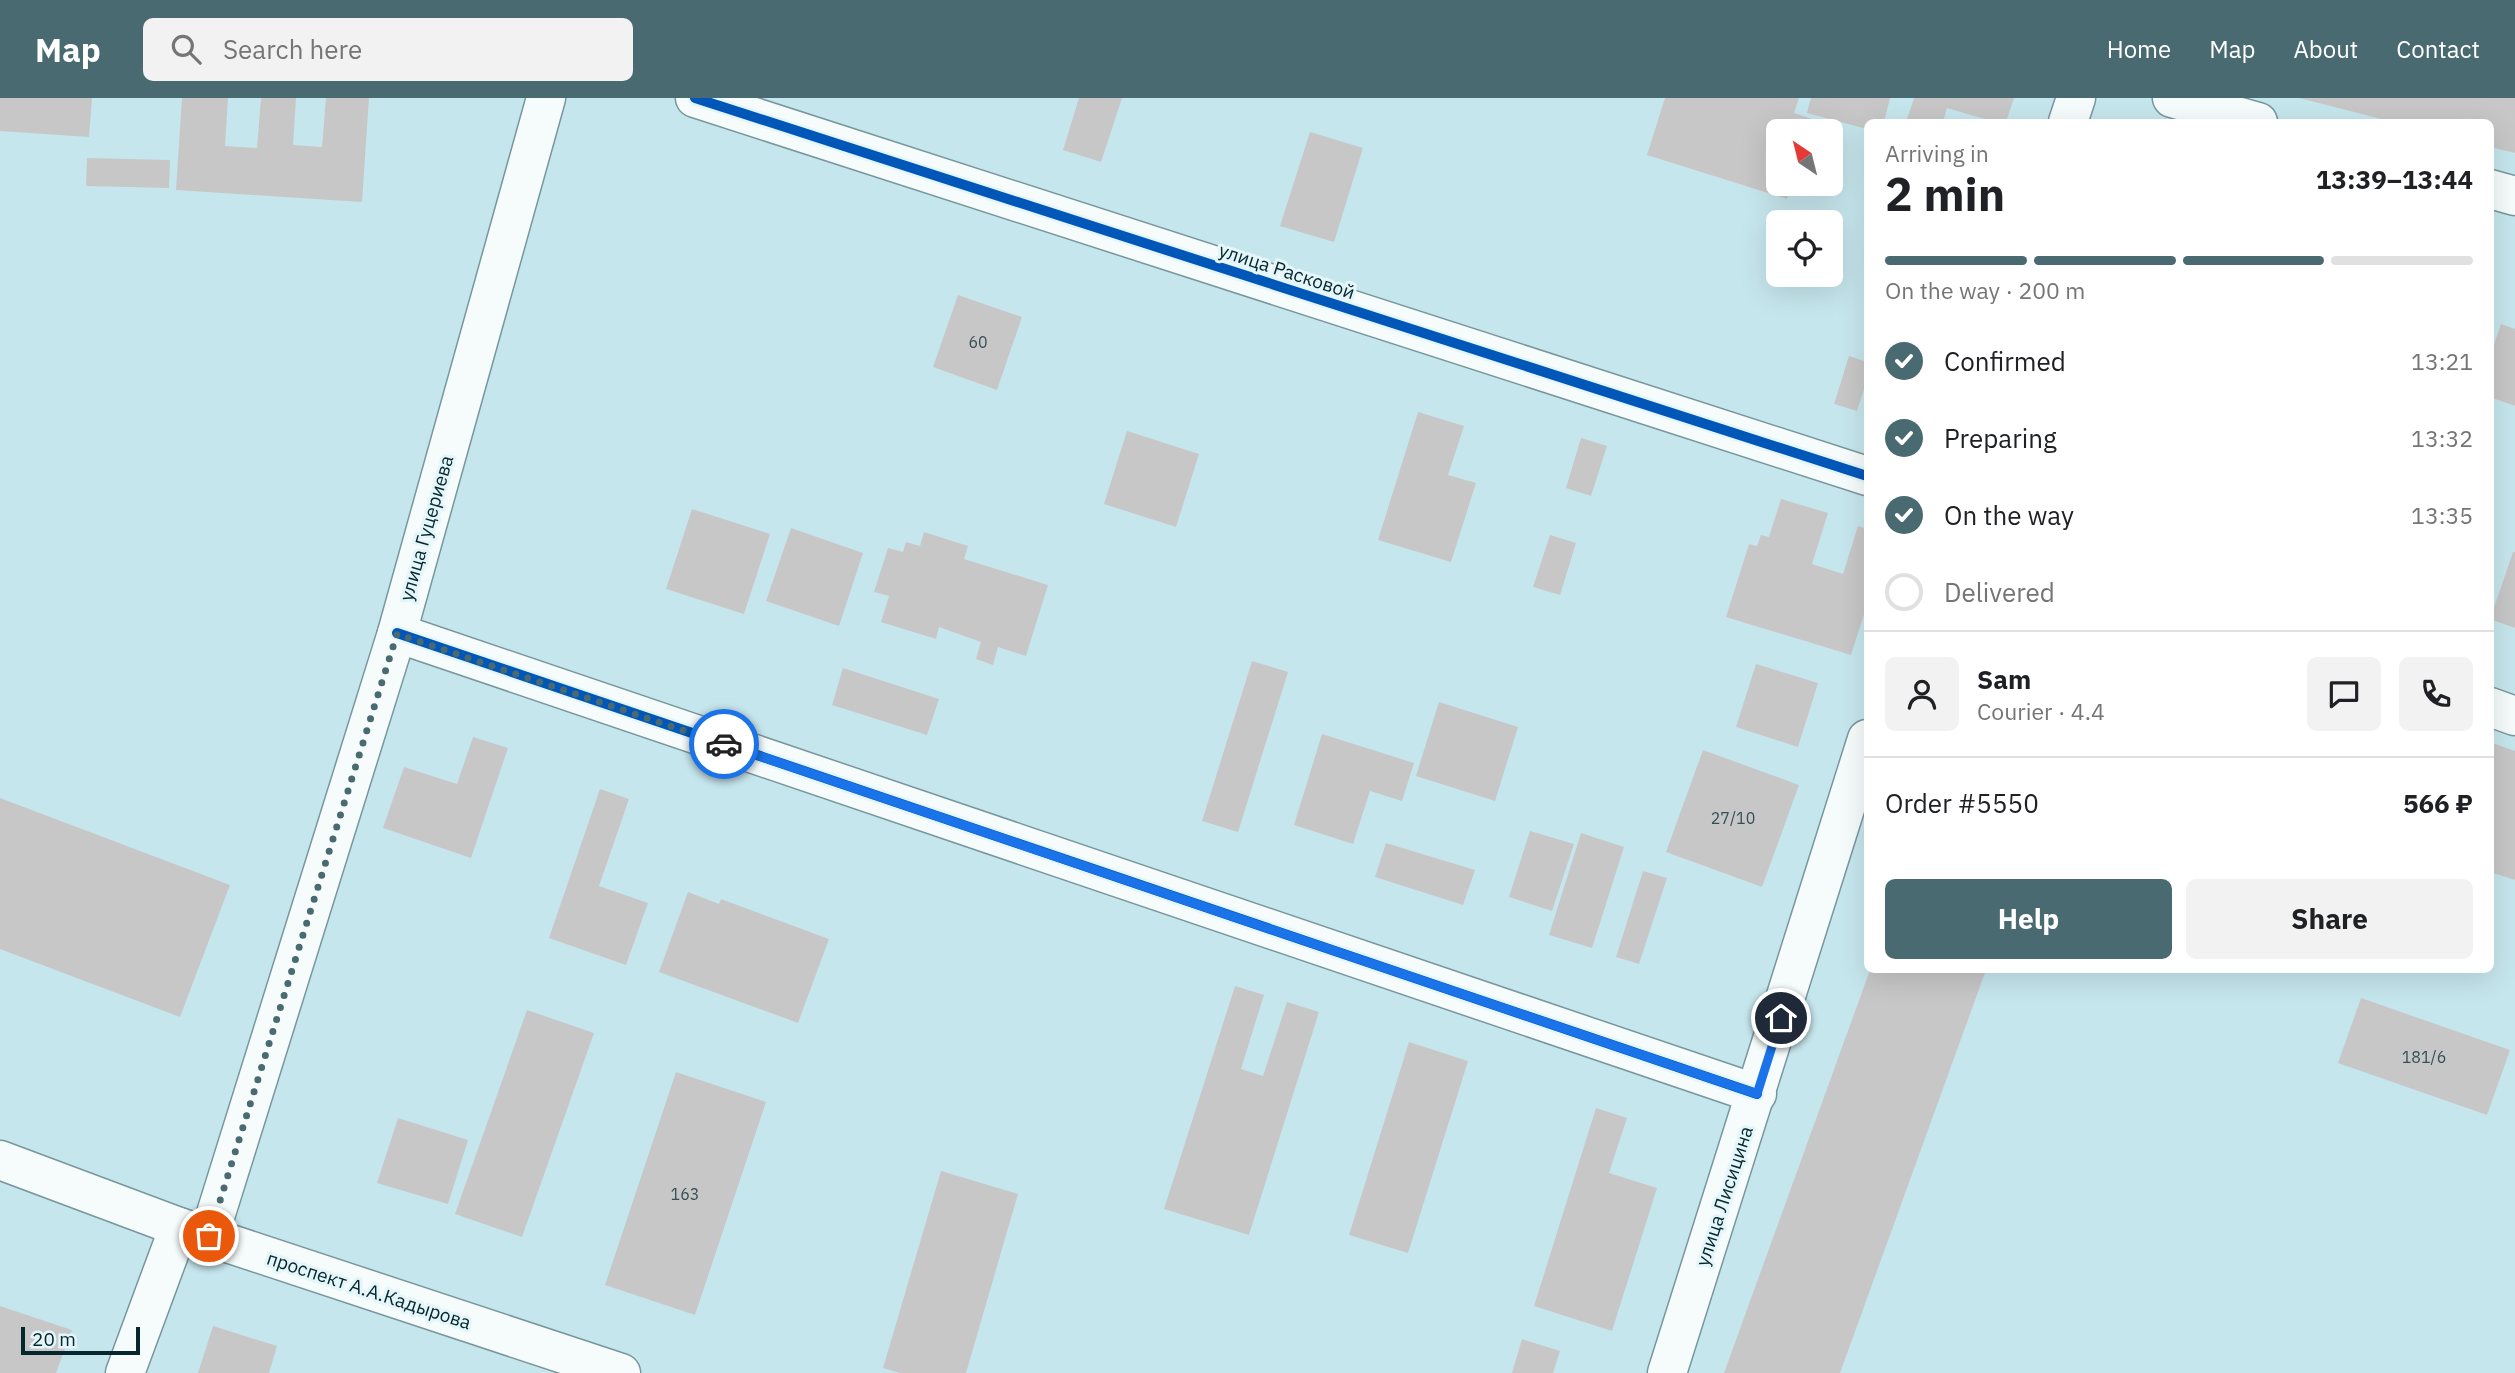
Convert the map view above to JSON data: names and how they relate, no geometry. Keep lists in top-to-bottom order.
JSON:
{
  "streets": {
    "street": [
      "улица Расковой",
      "улица Гуцериева",
      "улица Лисицина",
      "проспект А.А.Кадырова"
    ]
  },
  "crossings": [
    ["улица Гуцериева", "проспект А.А.Кадырова"]
  ],
  "house_numbers": [
    "60",
    "27/10",
    "181/6",
    "163"
  ],
  "scale_bar": "20 m",
  "north": "top left",
  "page": {
    "header": "Map",
    "search": "Search here",
    "nav": [
      "Home",
      "Map",
      "About",
      "Contact"
    ],
    "heading": ["2 min", "Arriving in", "13:39–13:44"],
    "panel": [
      "Sam",
      "Courier · 4.4",
      "Order #5550",
      "566 ₽"
    ],
    "bar": "On the way · 200 m",
    "list": [
      ["Confirmed", "13:21"],
      ["Preparing", "13:32"],
      ["On the way", "13:35"],
      "Delivered"
    ],
    "buttons": ["Help", "Share"],
    "scale": "20 m"
  }
}
